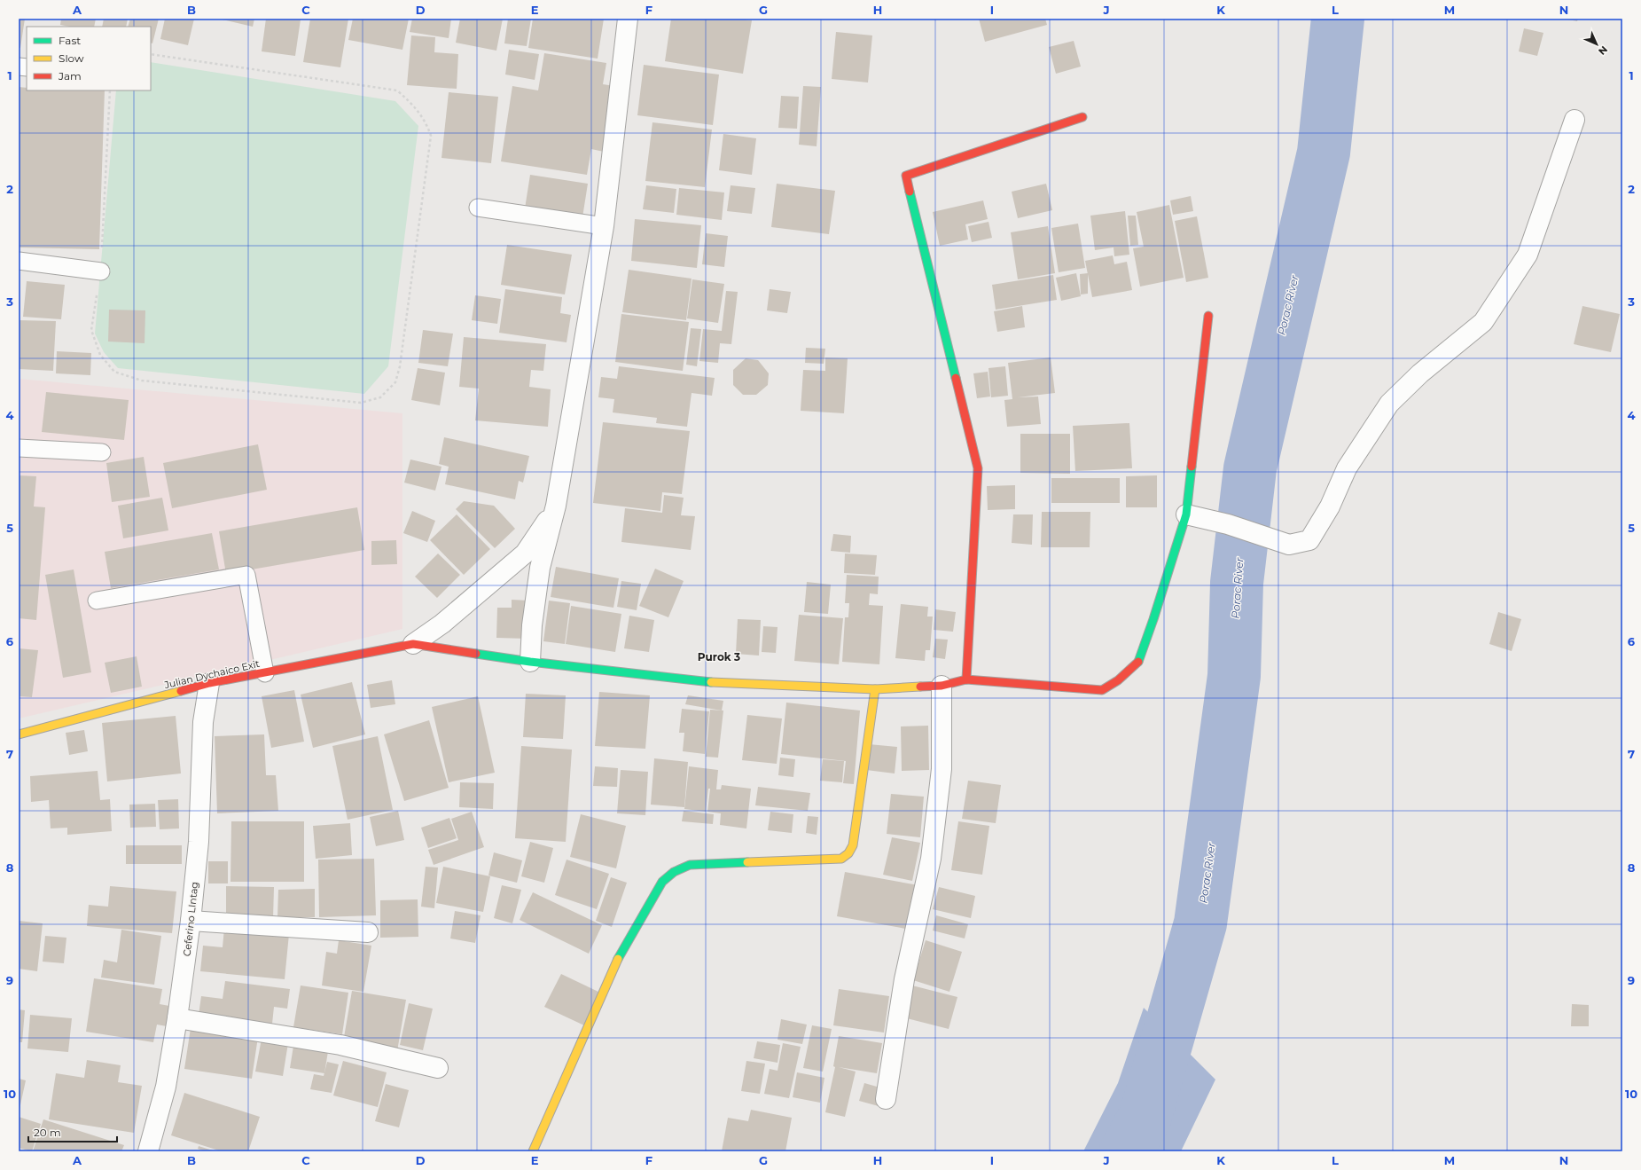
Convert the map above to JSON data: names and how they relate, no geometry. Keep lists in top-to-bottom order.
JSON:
{
  "streets": {
    "street": ["Julian Dychaico Exit", "Ceferino LIntag"]
  },
  "crossings": [
    ["Julian Dychaico Exit", "Ceferino LIntag"]
  ],
  "districts": ["Purok 3"],
  "water": ["Porac River"],
  "legend": ["Fast", "Slow", "Jam"],
  "scale_bar": "20 m",
  "north": "bottom right",
  "grid": {
    "columns": [
      "A",
      "B",
      "C",
      "D",
      "E",
      "F",
      "G",
      "H",
      "I",
      "J",
      "K",
      "L",
      "M",
      "N"
    ],
    "rows": [
      "1",
      "2",
      "3",
      "4",
      "5",
      "6",
      "7",
      "8",
      "9",
      "10"
    ]
  }
}
